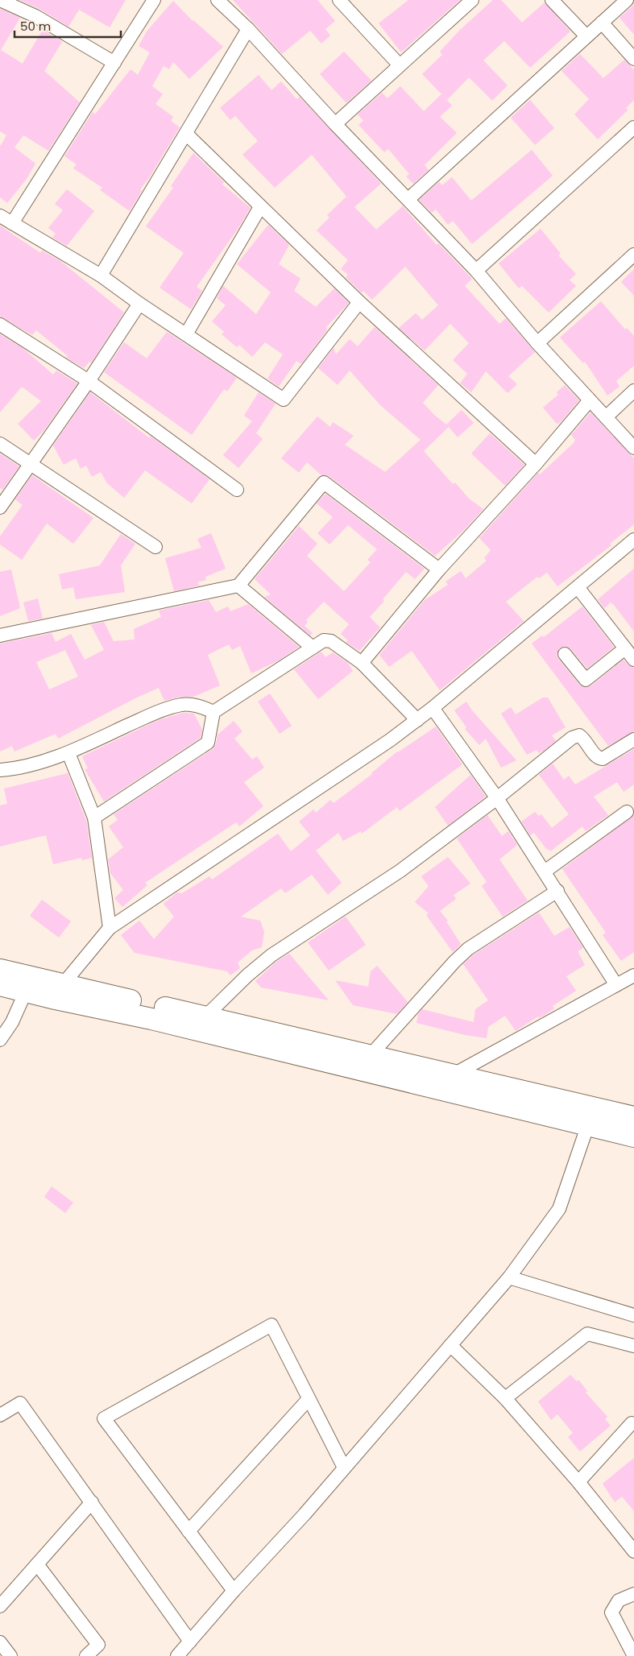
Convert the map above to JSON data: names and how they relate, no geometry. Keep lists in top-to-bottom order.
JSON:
{
  "scale_bar": "50 m"
}
